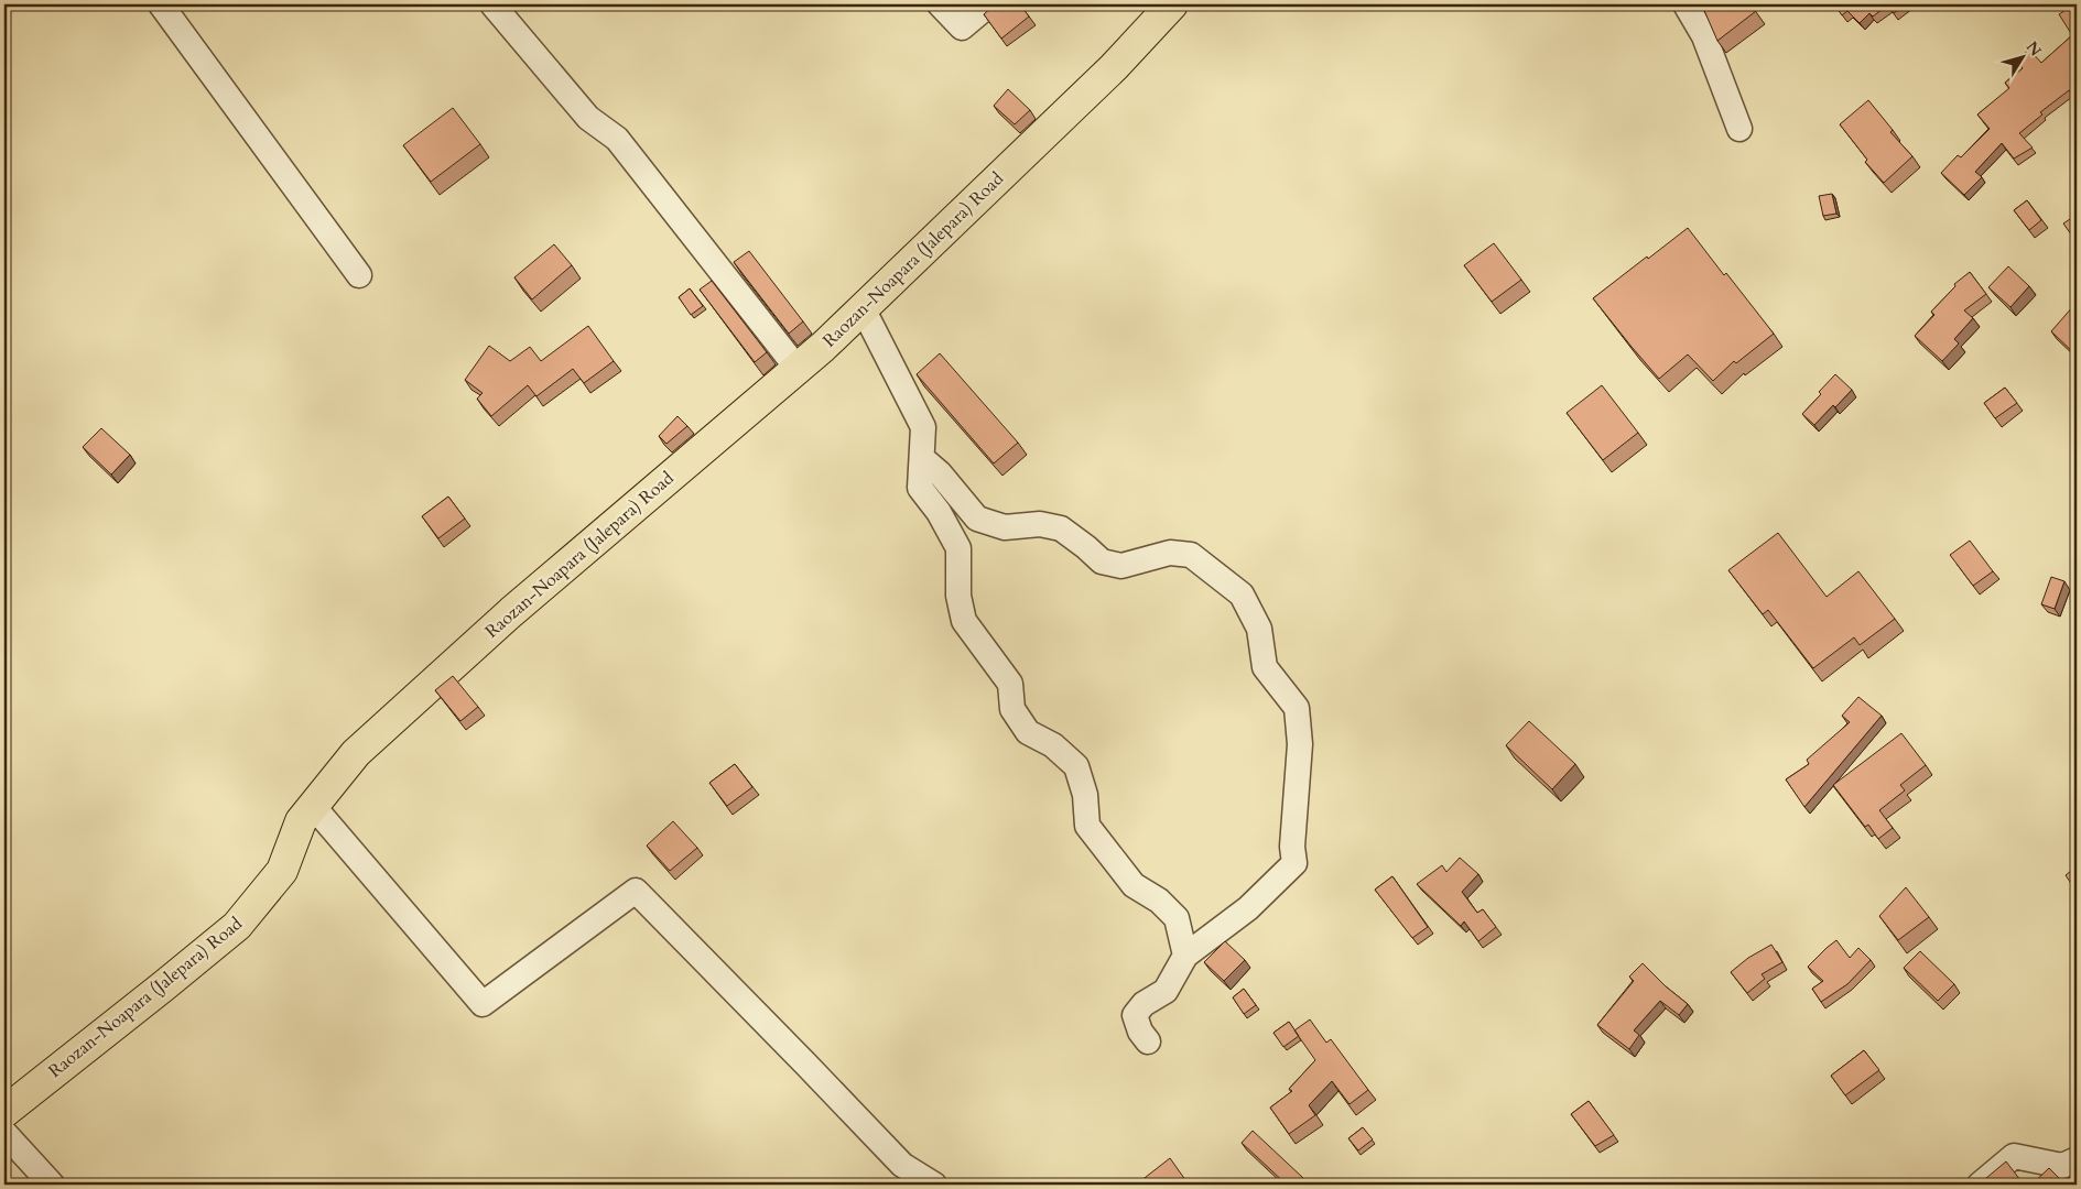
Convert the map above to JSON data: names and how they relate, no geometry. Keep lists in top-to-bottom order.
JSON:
{
  "streets": {
    "main road": ["Raozan-Noapara (Jalepara) Road"]
  },
  "north": "top right"
}
